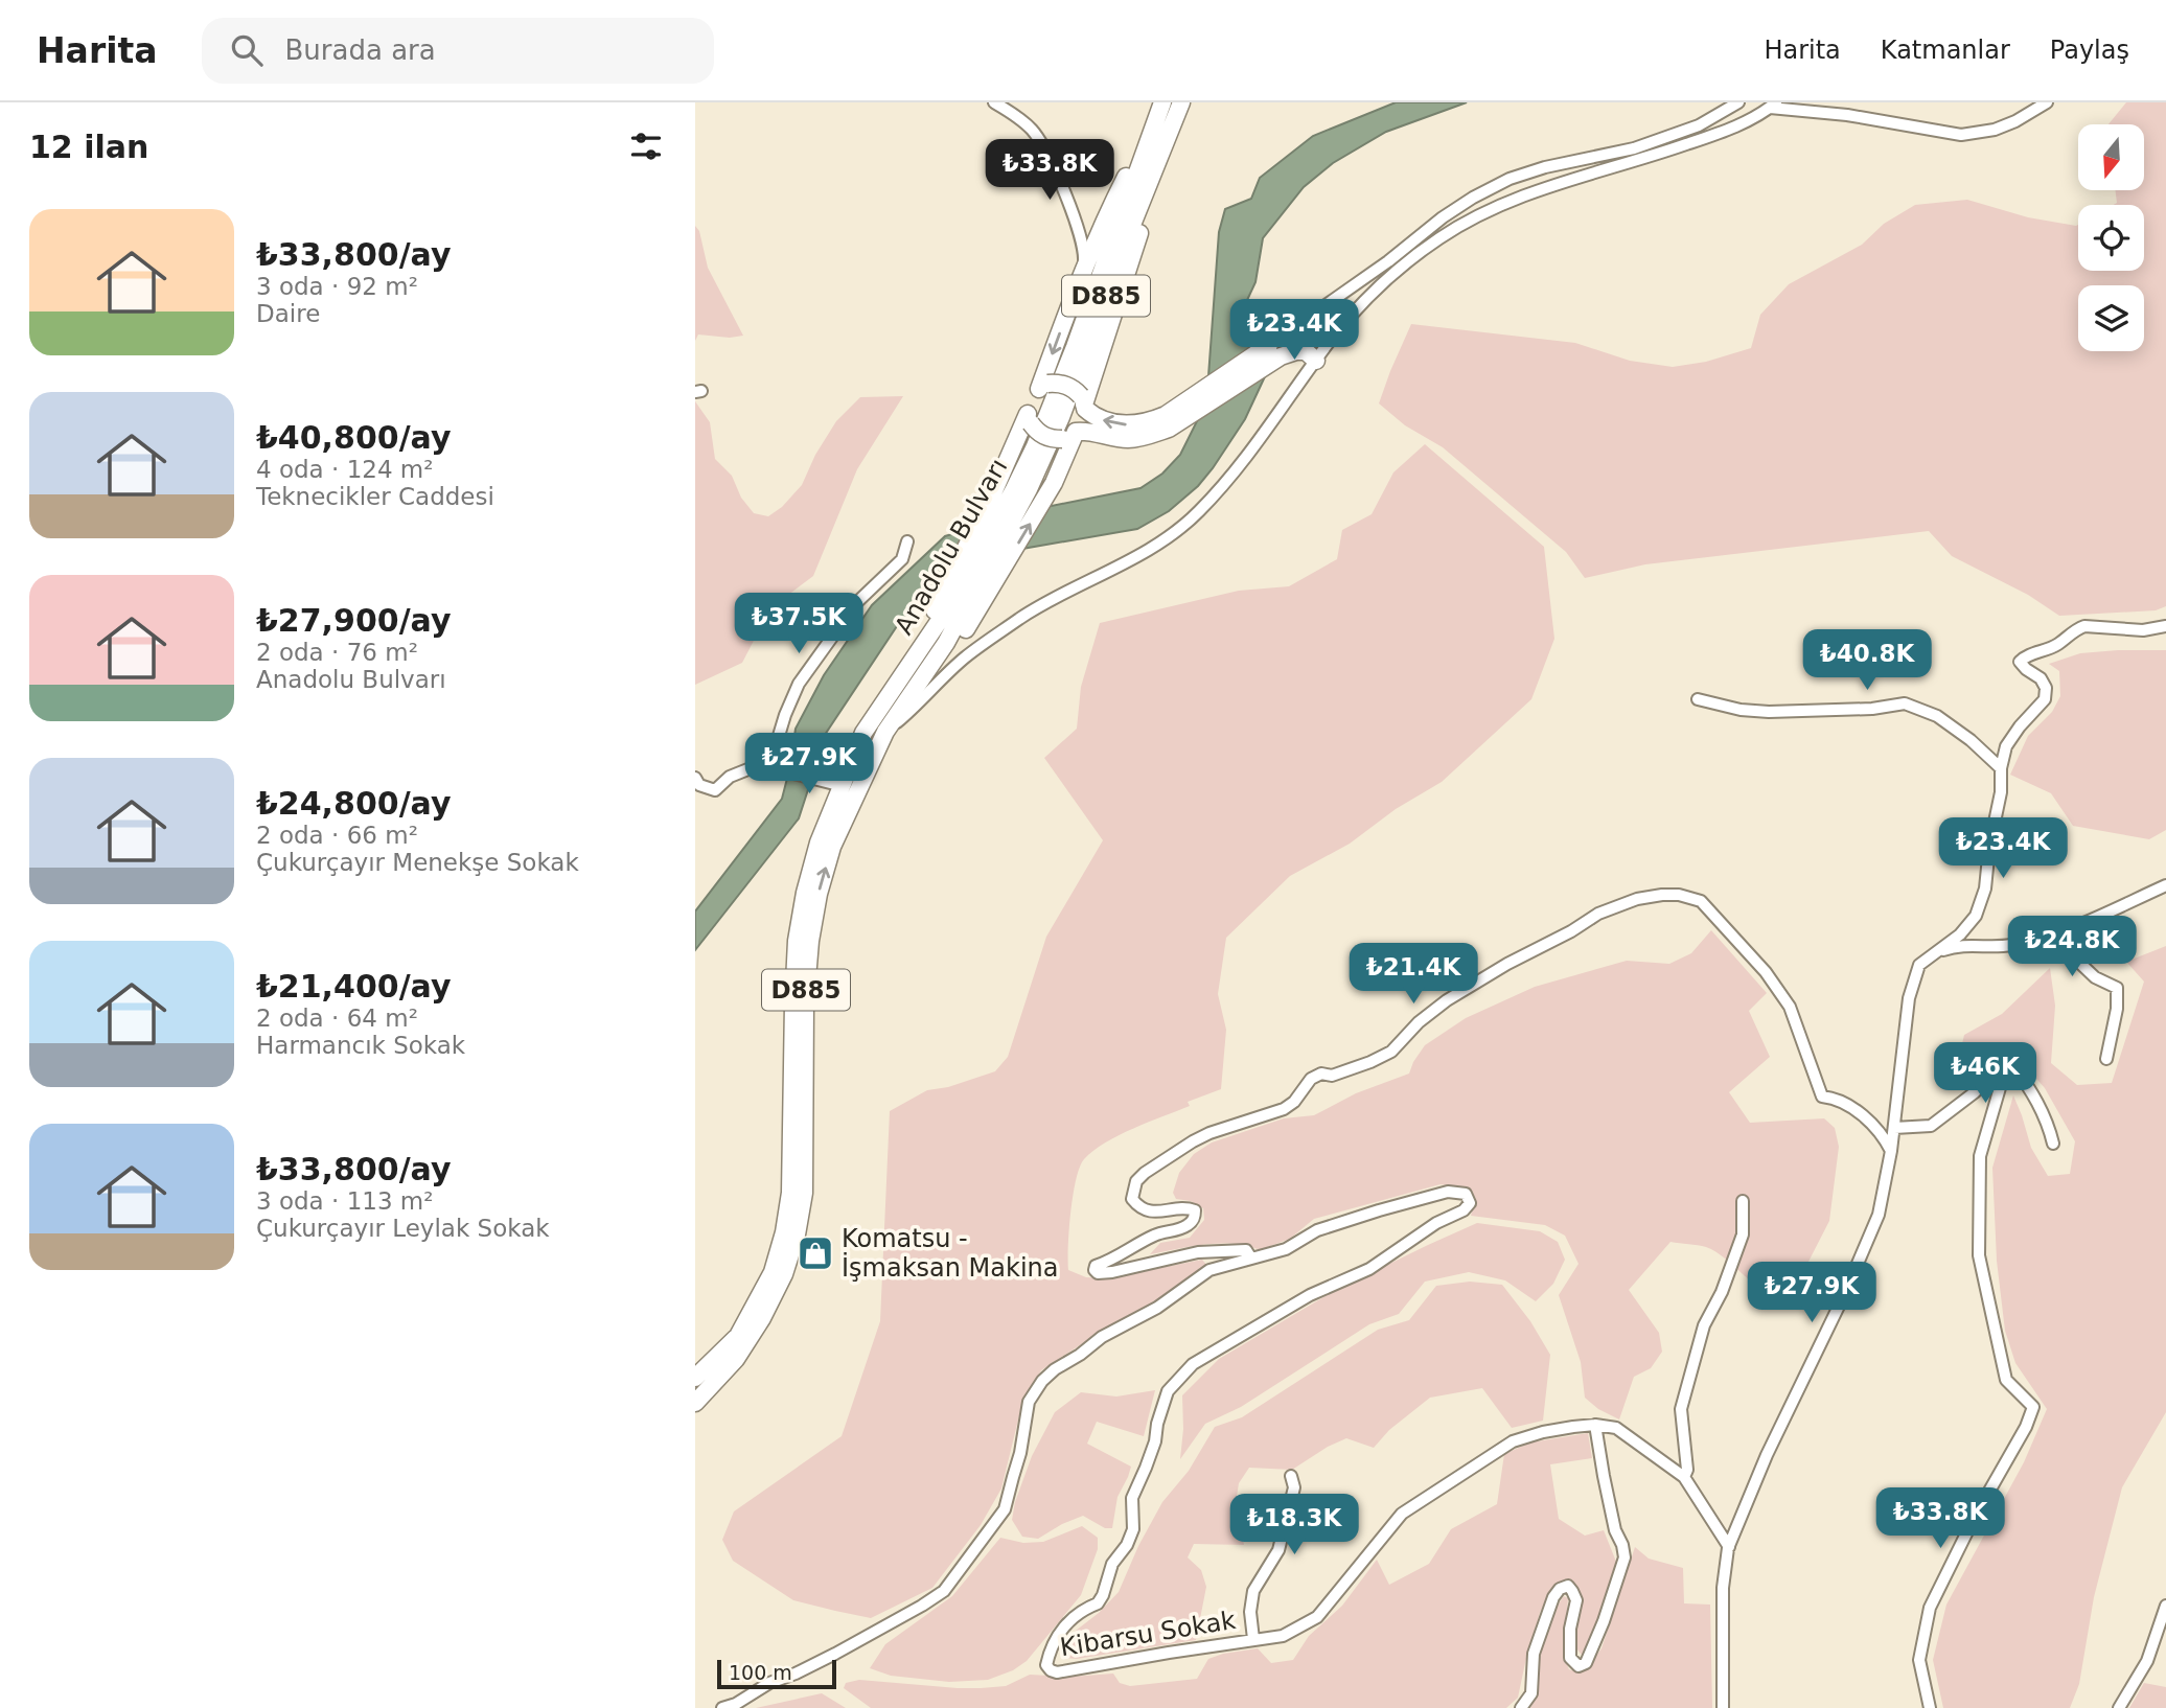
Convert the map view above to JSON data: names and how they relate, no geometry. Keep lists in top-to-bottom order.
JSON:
{
  "streets": {
    "highway": ["D885", "Anadolu Bulvarı"],
    "street": ["Kibarsu Sokak"]
  },
  "places": {
    "shop": ["Komatsu - İşmaksan Makina"]
  },
  "scale_bar": "100 m",
  "north": "bottom",
  "page": {
    "header": "Harita",
    "search": "Burada ara",
    "nav": ["Harita", "Katmanlar", "Paylaş"],
    "heading": "12 ilan",
    "price": [
      "₺33.8K",
      "₺23.4K",
      "₺37.5K",
      "₺40.8K",
      "₺27.9K",
      "₺23.4K",
      "₺24.8K",
      "₺21.4K",
      "₺46K",
      "₺27.9K",
      "₺33.8K",
      "₺18.3K"
    ],
    "list": [
      {
        "name": "₺33,800/ay",
        "note": "3 oda · 92 m² · Daire"
      },
      {
        "name": "₺40,800/ay",
        "note": "4 oda · 124 m² · Teknecikler Caddesi"
      },
      {
        "name": "₺27,900/ay",
        "note": "2 oda · 76 m² · Anadolu Bulvarı"
      },
      {
        "name": "₺24,800/ay",
        "note": "2 oda · 66 m² · Çukurçayır Menekşe Sokak"
      },
      {
        "name": "₺21,400/ay",
        "note": "2 oda · 64 m² · Harmancık Sokak"
      },
      {
        "name": "₺33,800/ay",
        "note": "3 oda · 113 m² · Çukurçayır Leylak Sokak"
      }
    ],
    "scale": "100 m"
  }
}
